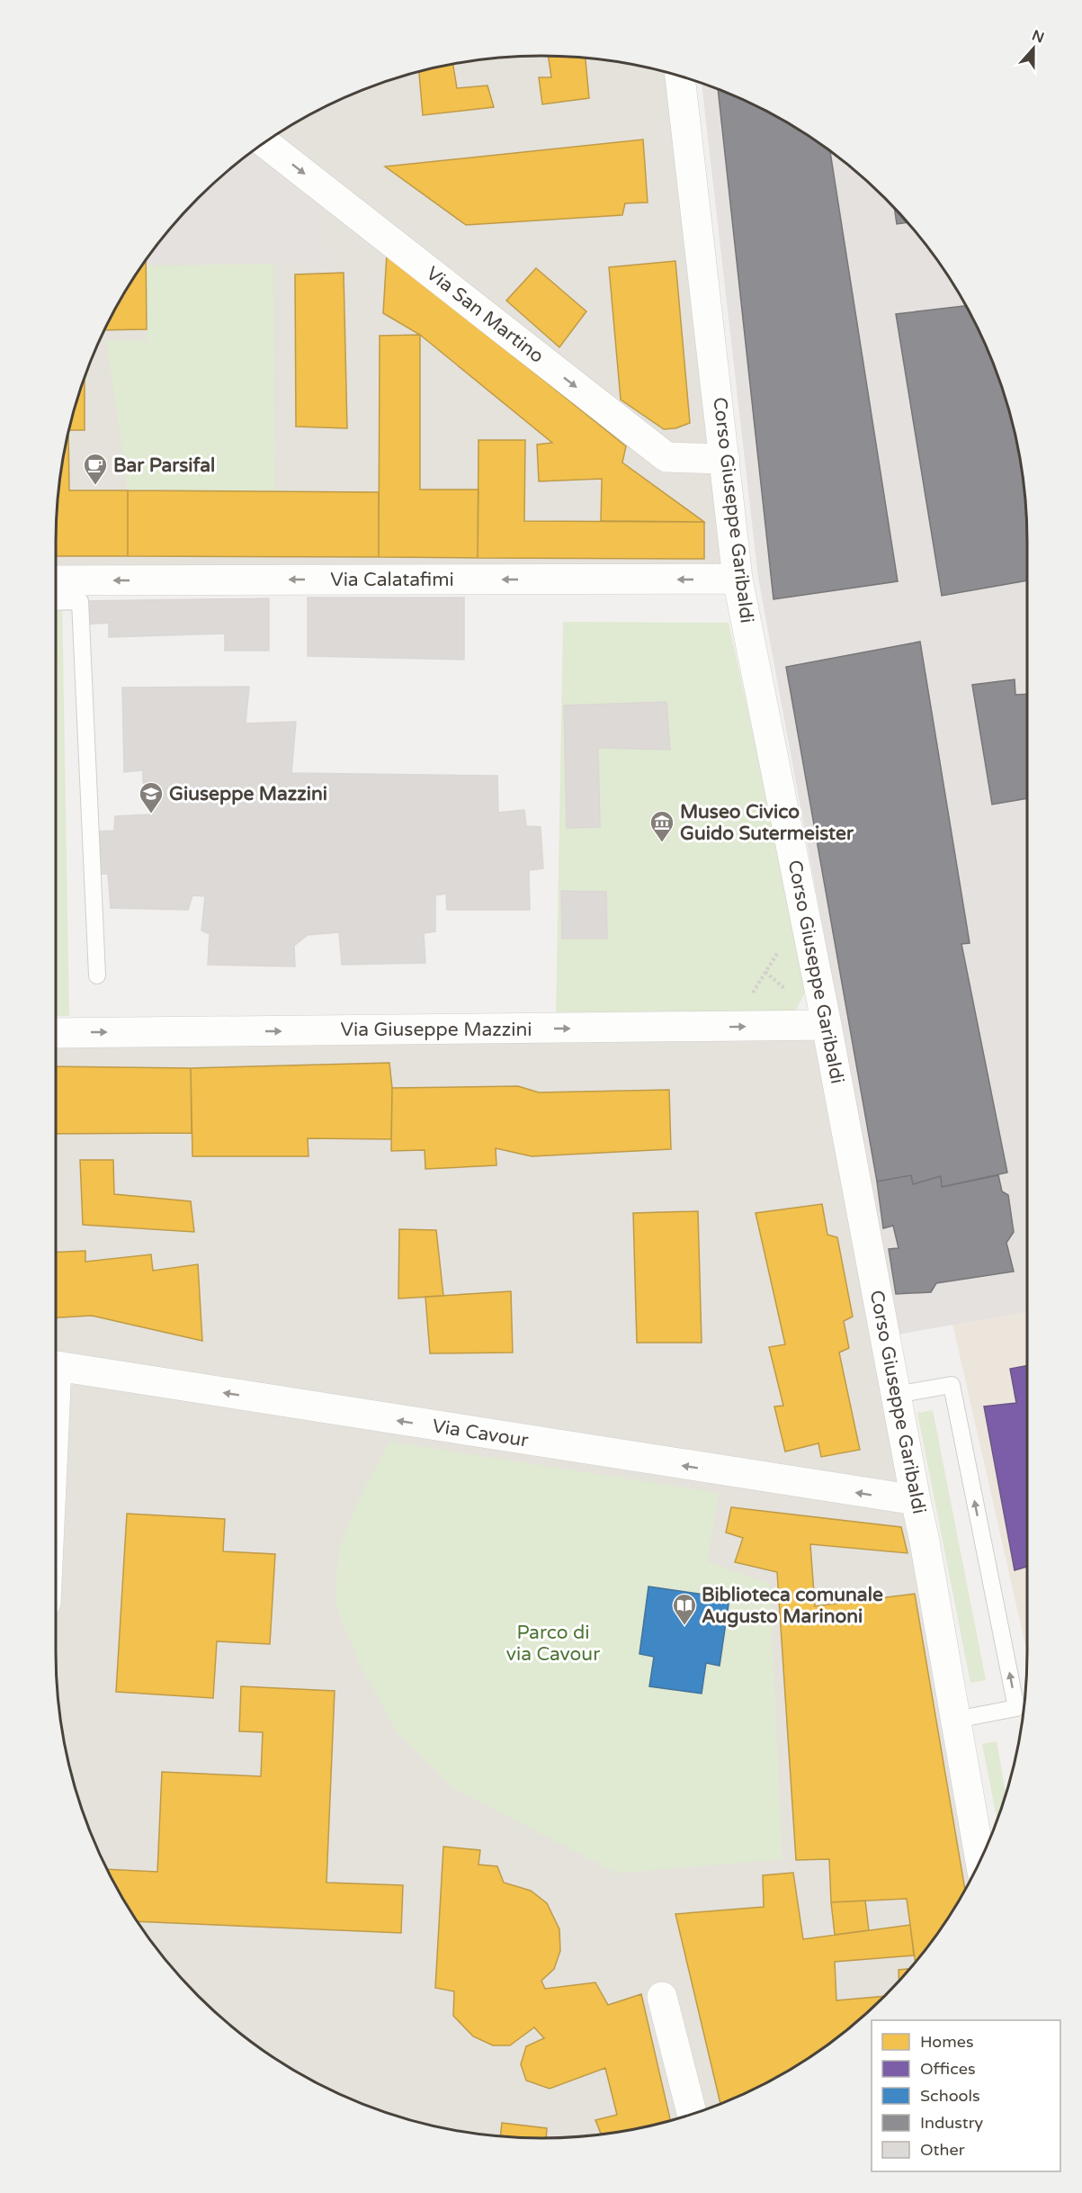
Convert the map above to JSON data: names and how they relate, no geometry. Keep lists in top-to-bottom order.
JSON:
{
  "streets": {
    "street": [
      "Via San Martino",
      "Corso Giuseppe Garibaldi",
      "Via Calatafimi",
      "Via Giuseppe Mazzini",
      "Via Cavour"
    ]
  },
  "crossings": [
    ["Via San Martino", "Corso Giuseppe Garibaldi"],
    ["Corso Giuseppe Garibaldi", "Via Calatafimi"],
    ["Corso Giuseppe Garibaldi", "Via Giuseppe Mazzini"],
    ["Corso Giuseppe Garibaldi", "Via Cavour"]
  ],
  "one_way": [
    "Via San Martino",
    "Via Calatafimi",
    "Via Giuseppe Mazzini",
    "Via Cavour"
  ],
  "parks": ["Parco di via Cavour"],
  "places": {
    "cafe": ["Bar Parsifal"],
    "school or university": ["Giuseppe Mazzini"],
    "museum": ["Museo Civico Guido Sutermeister"],
    "library": ["Biblioteca comunale Augusto Marinoni"]
  },
  "legend": [
    "Homes",
    "Offices",
    "Schools",
    "Industry",
    "Other"
  ],
  "north": "top"
}
